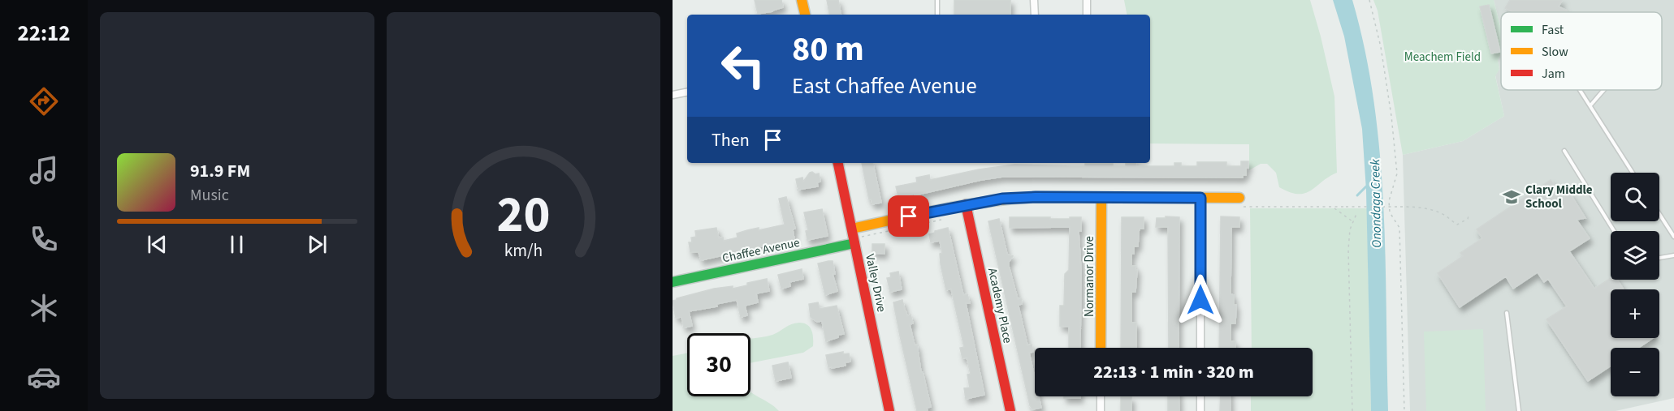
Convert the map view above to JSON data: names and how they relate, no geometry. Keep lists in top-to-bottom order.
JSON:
{
  "streets": {
    "street": [
      "Chaffee Avenue",
      "Normanor Drive",
      "Valley Drive",
      "Academy Place"
    ]
  },
  "crossings": [
    ["Chaffee Avenue", "Valley Drive"]
  ],
  "water": ["Onondaga Creek"],
  "parks": ["Meachem Field"],
  "places": {
    "school or university": ["Clary Middle School"]
  },
  "legend": ["Fast", "Slow", "Jam"],
  "page": {
    "tabs": "22:12",
    "turn": ["80 m", "East Chaffee Avenue"],
    "then": "Then",
    "song": ["91.9 FM", "Music"],
    "map_buttons": ["+", "−"],
    "limit": "30",
    "trip": "22:13 · 1 min · 320 m",
    "gauge": ["20", "km/h"]
  }
}
